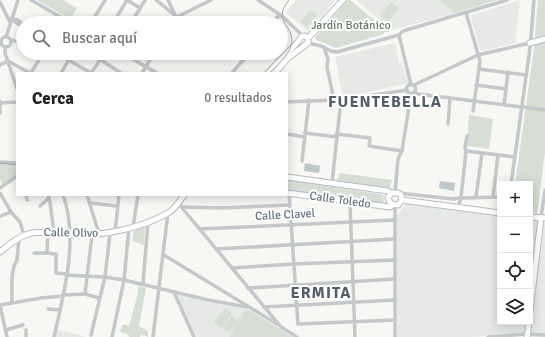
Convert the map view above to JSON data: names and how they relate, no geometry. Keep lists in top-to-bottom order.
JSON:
{
  "streets": {
    "street": ["Calle Toledo", "Calle Clavel", "Calle Olivo"]
  },
  "districts": ["FUENTEBELLA", "ERMITA"],
  "parks": ["Jardín Botánico"],
  "page": {
    "search": "Buscar aquí",
    "heading": ["Cerca", "0 resultados"],
    "map_buttons": ["+", "−"]
  }
}
